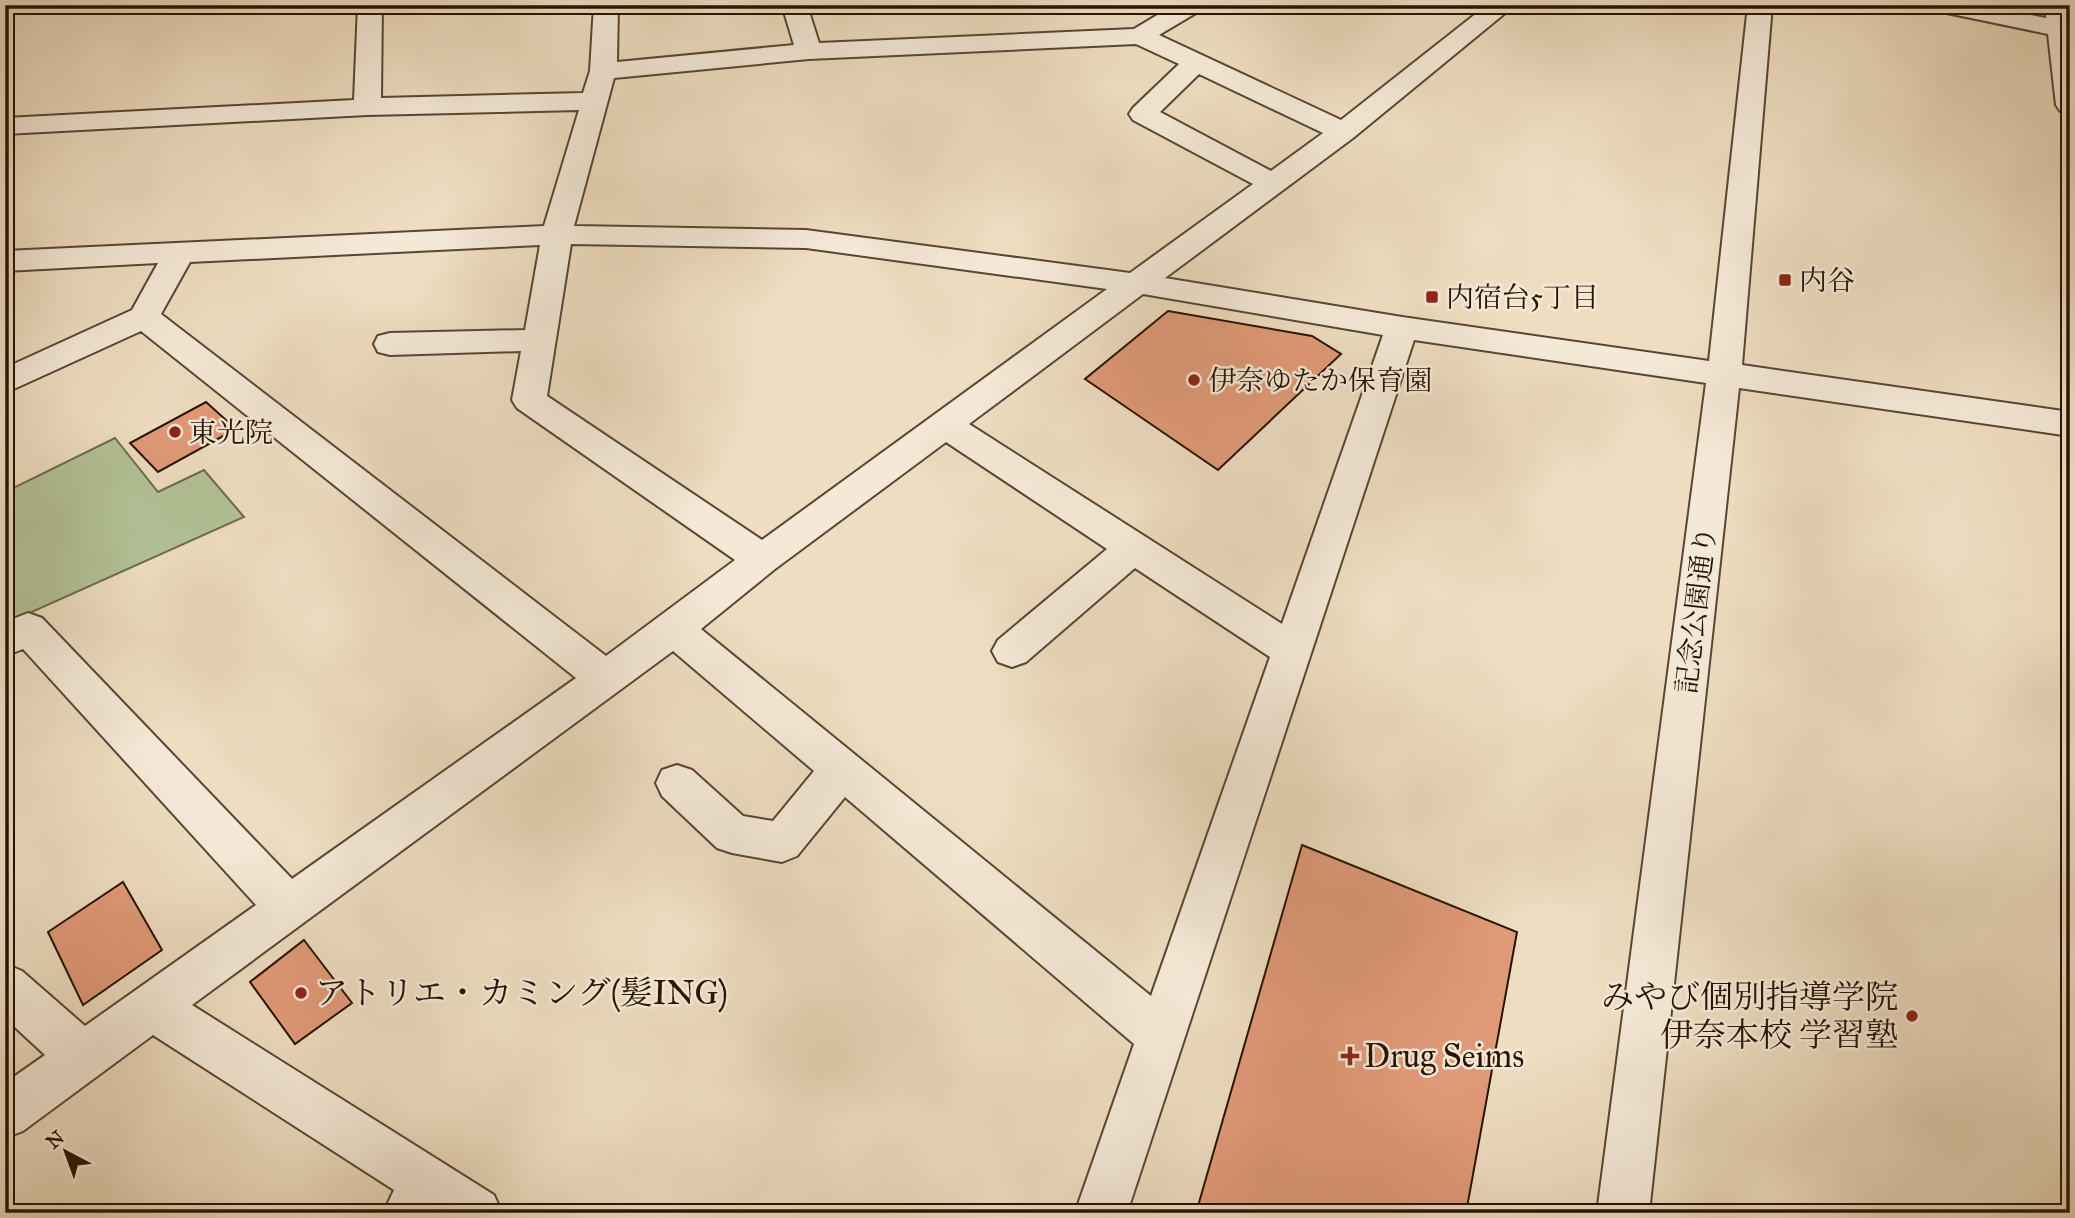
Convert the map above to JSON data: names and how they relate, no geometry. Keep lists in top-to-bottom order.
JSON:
{
  "streets": {
    "street": ["記念公園通り"]
  },
  "places": {
    "transit": ["内谷", "内宿台5丁目"],
    "other": [
      "伊奈ゆたか保育園",
      "東光院",
      "アトリエ・カミング(髪ING)",
      "みやび個別指導学院 伊奈本校 学習塾"
    ],
    "health": ["Drug Seims"]
  },
  "north": "top left"
}
